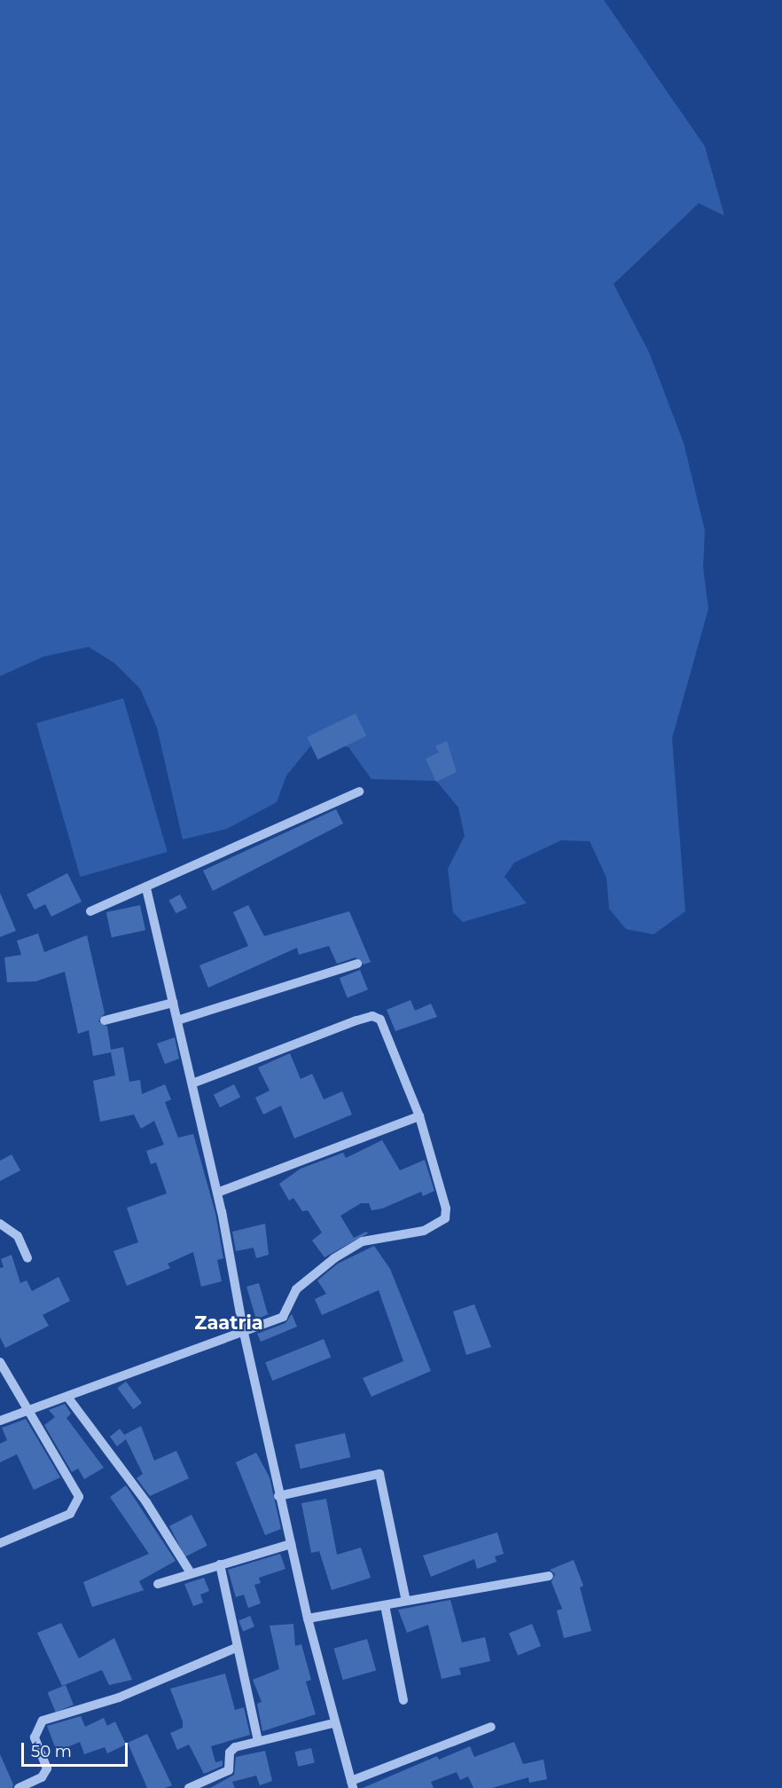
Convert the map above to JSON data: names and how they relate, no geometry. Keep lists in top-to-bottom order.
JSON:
{
  "districts": ["Zaatria"],
  "scale_bar": "50 m"
}
